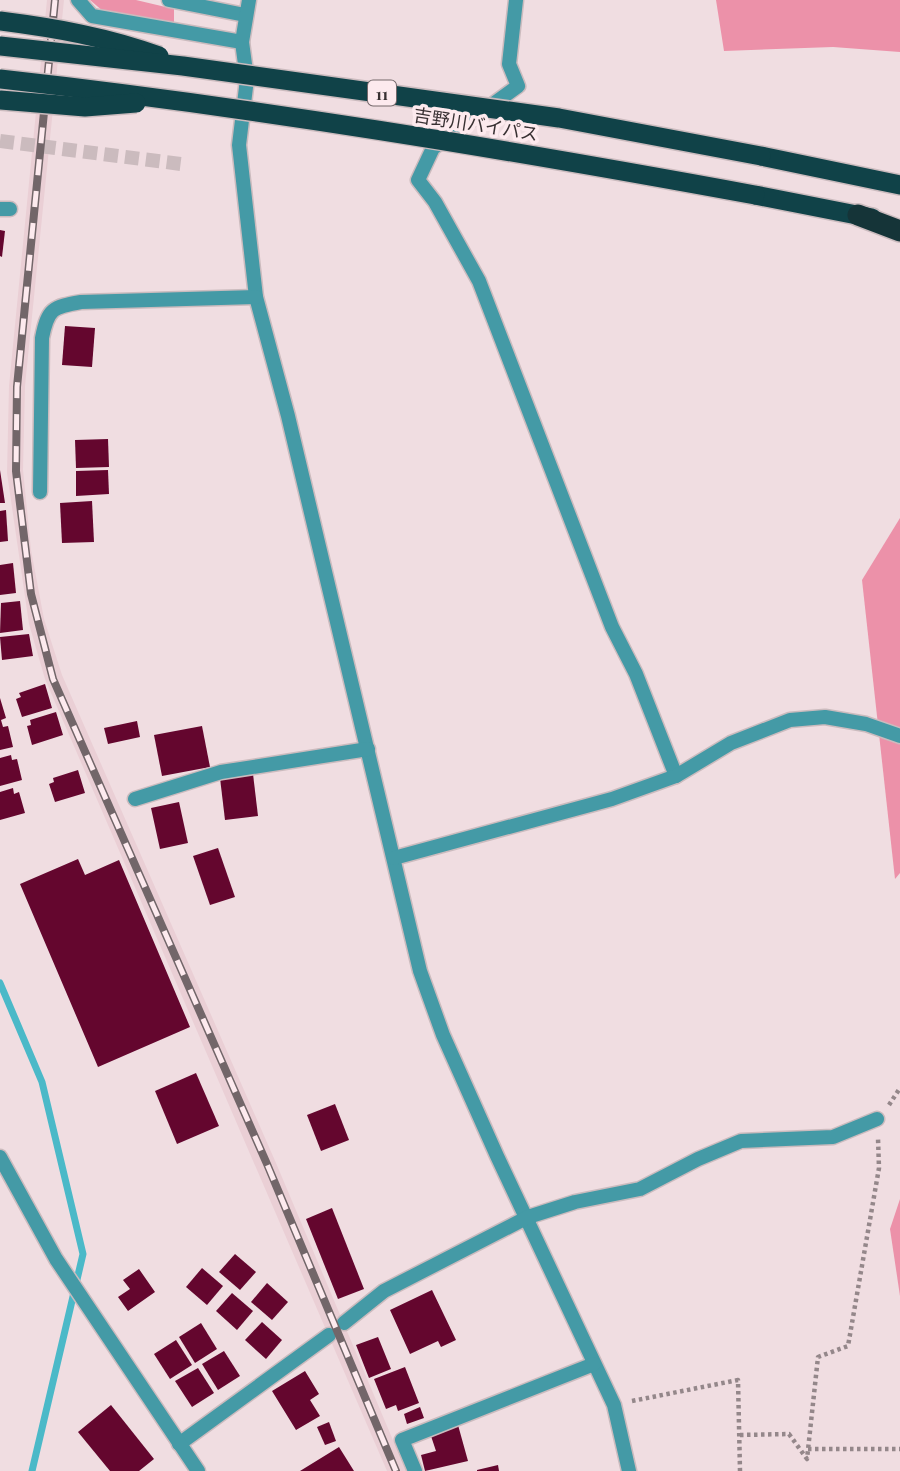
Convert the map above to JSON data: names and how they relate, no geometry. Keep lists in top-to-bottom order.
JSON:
{
  "streets": {
    "highway": ["11", "吉野川バイパス"]
  }
}
